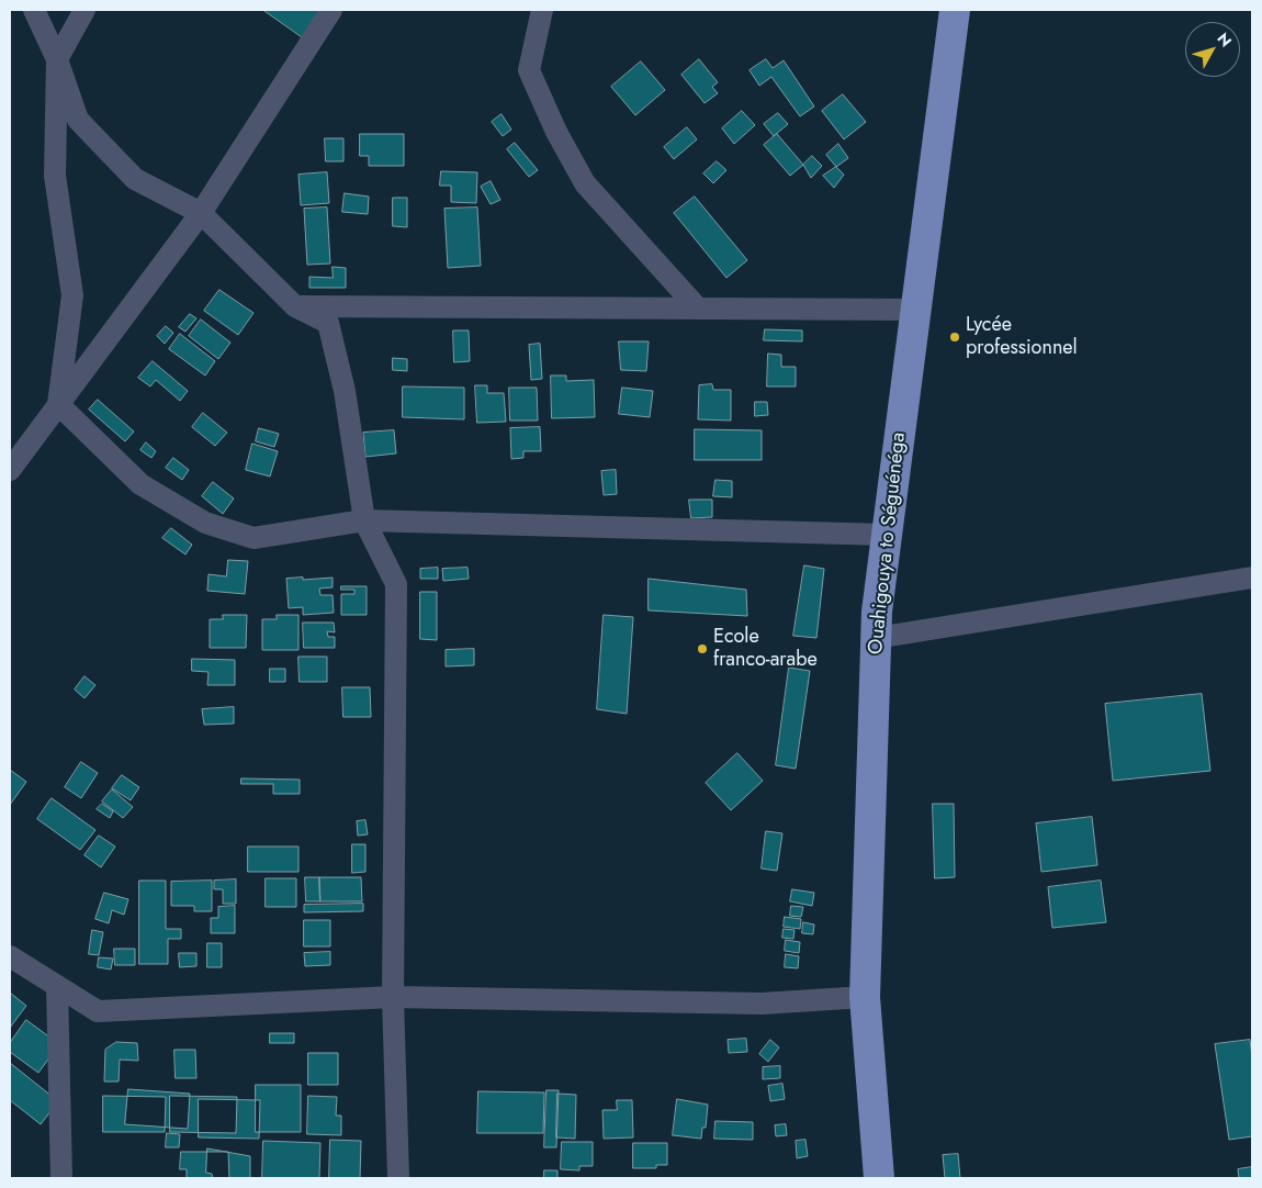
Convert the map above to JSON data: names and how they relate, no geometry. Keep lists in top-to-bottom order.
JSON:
{
  "streets": {
    "main road": ["Ouahigouya to Séguénéga"]
  },
  "places": ["Lycée professionnel", "Ecole franco-arabe"],
  "north": "top right"
}
